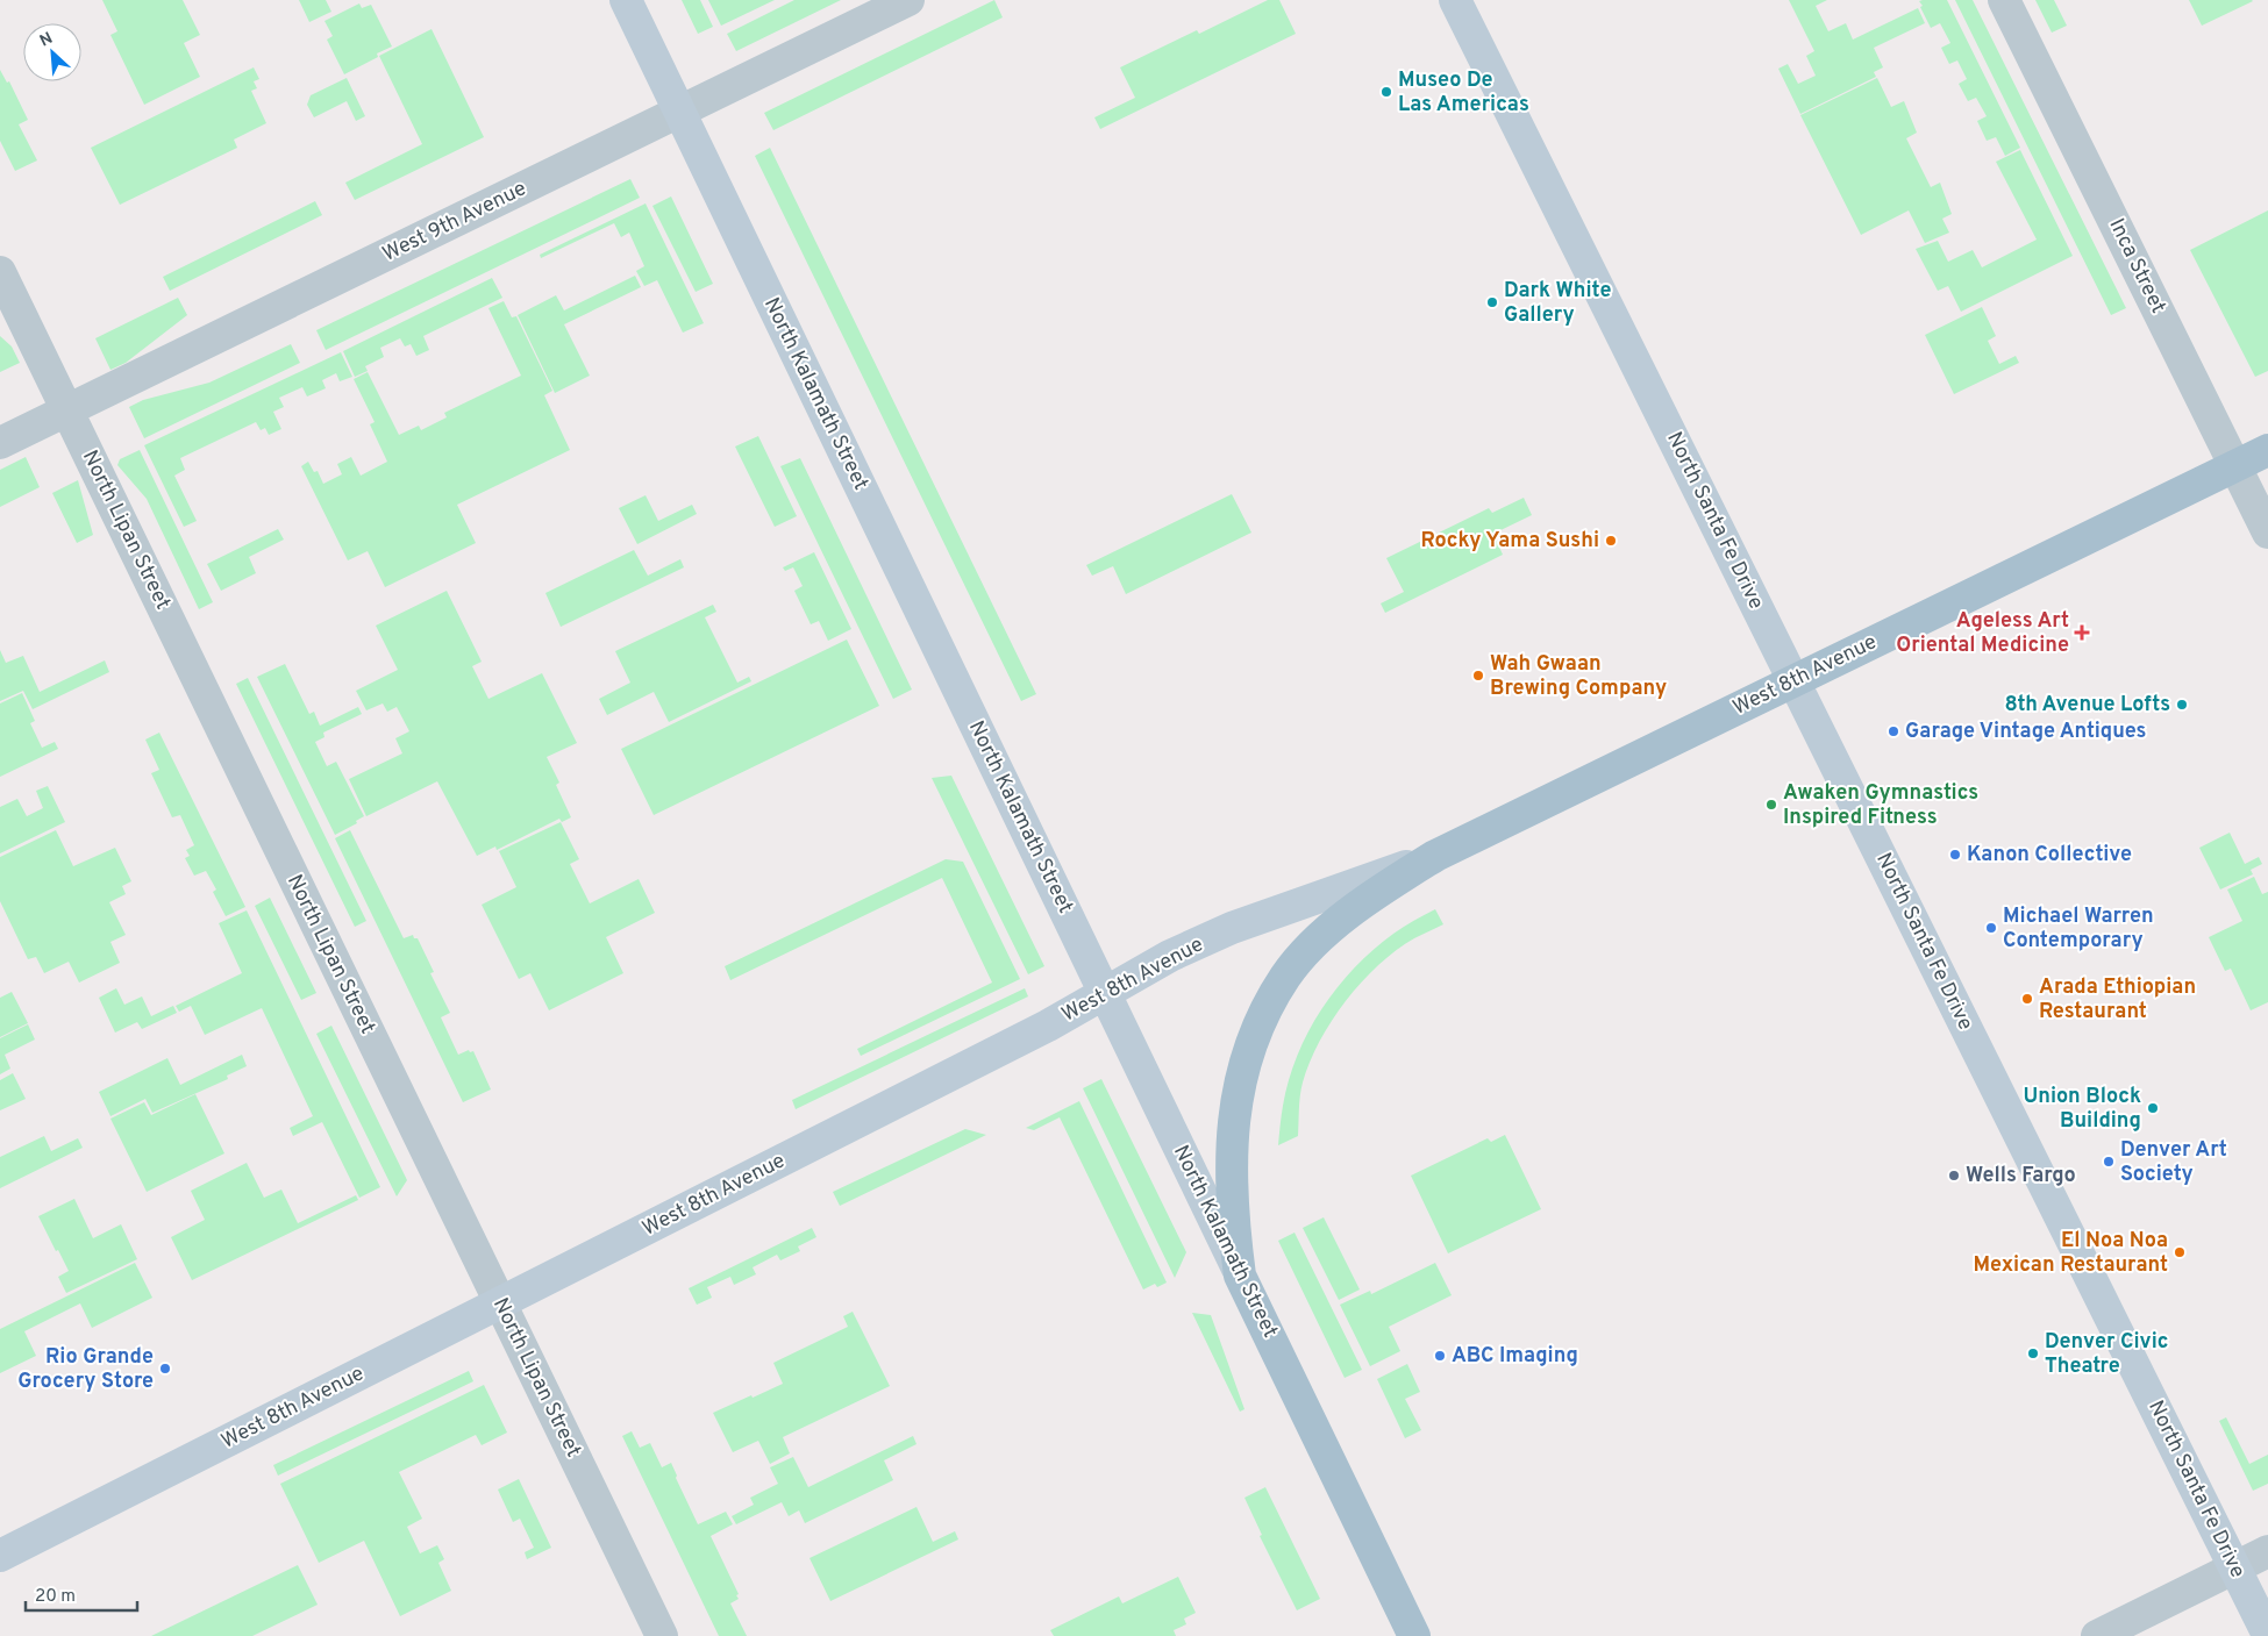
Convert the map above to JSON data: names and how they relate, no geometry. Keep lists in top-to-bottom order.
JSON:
{
  "streets": {
    "main road": ["North Kalamath Street", "North Santa Fe Drive", "West 8th Avenue"],
    "street": ["West 9th Avenue", "Inca Street", "North Lipan Street"]
  },
  "crossings": [
    ["West 9th Avenue", "North Kalamath Street"],
    ["West 9th Avenue", "North Lipan Street"],
    ["Inca Street", "West 8th Avenue"],
    ["North Kalamath Street", "West 8th Avenue"],
    ["North Santa Fe Drive", "West 8th Avenue"],
    ["North Lipan Street", "West 8th Avenue"]
  ],
  "places": {
    "other": [
      "Museo De Las Americas",
      "Dark White Gallery",
      "Rocky Yama Sushi",
      "Wah Gwaan Brewing Company",
      "8th Avenue Lofts",
      "Garage Vintage Antiques",
      "Awaken Gymnastics Inspired Fitness",
      "Kanon Collective",
      "Michael Warren Contemporary",
      "Arada Ethiopian Restaurant",
      "Union Block Building",
      "Denver Art Society",
      "Wells Fargo",
      "El Noa Noa Mexican Restaurant",
      "Denver Civic Theatre",
      "ABC Imaging",
      "Rio Grande Grocery Store"
    ],
    "health": ["Ageless Art Oriental Medicine"]
  },
  "scale_bar": "20 m",
  "north": "top left"
}
